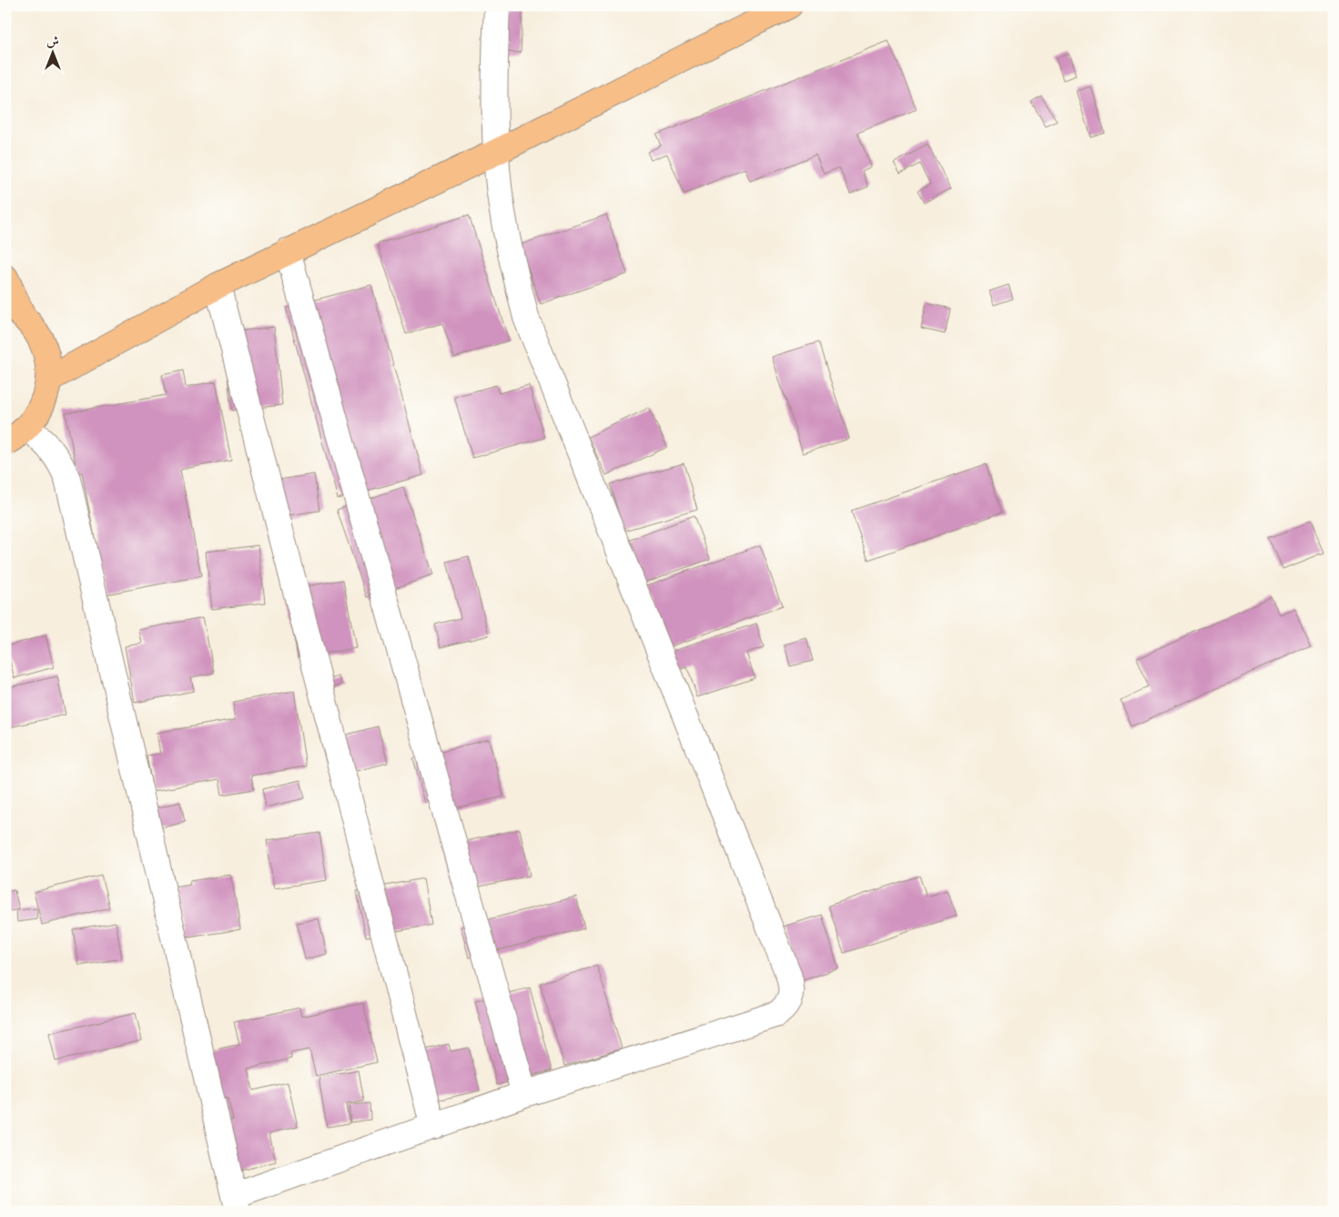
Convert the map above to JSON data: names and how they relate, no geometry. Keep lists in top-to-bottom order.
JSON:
{
  "north": "top"
}
